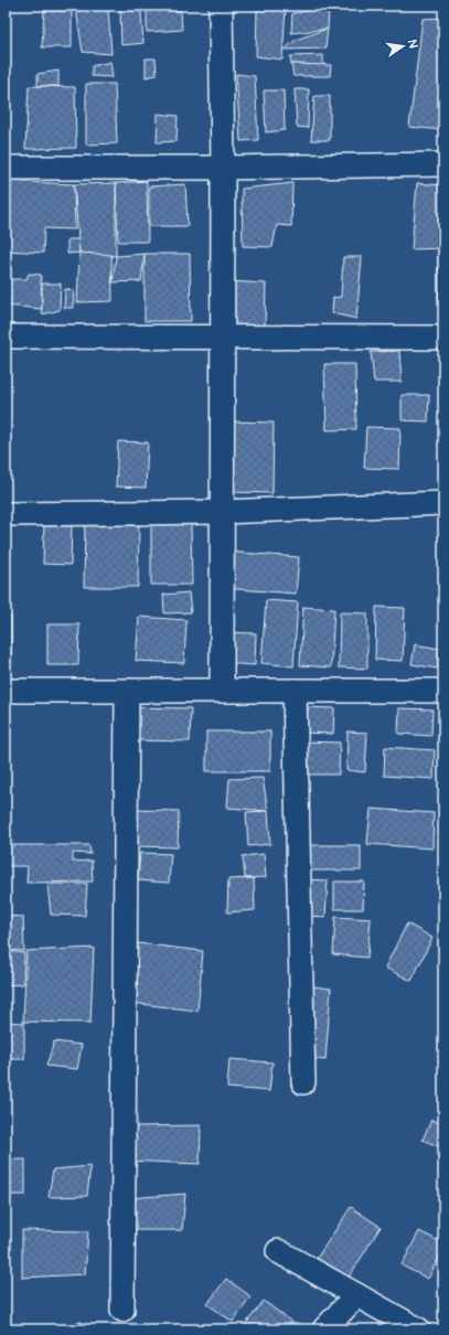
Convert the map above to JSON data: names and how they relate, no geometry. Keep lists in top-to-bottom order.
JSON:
{
  "north": "right"
}
